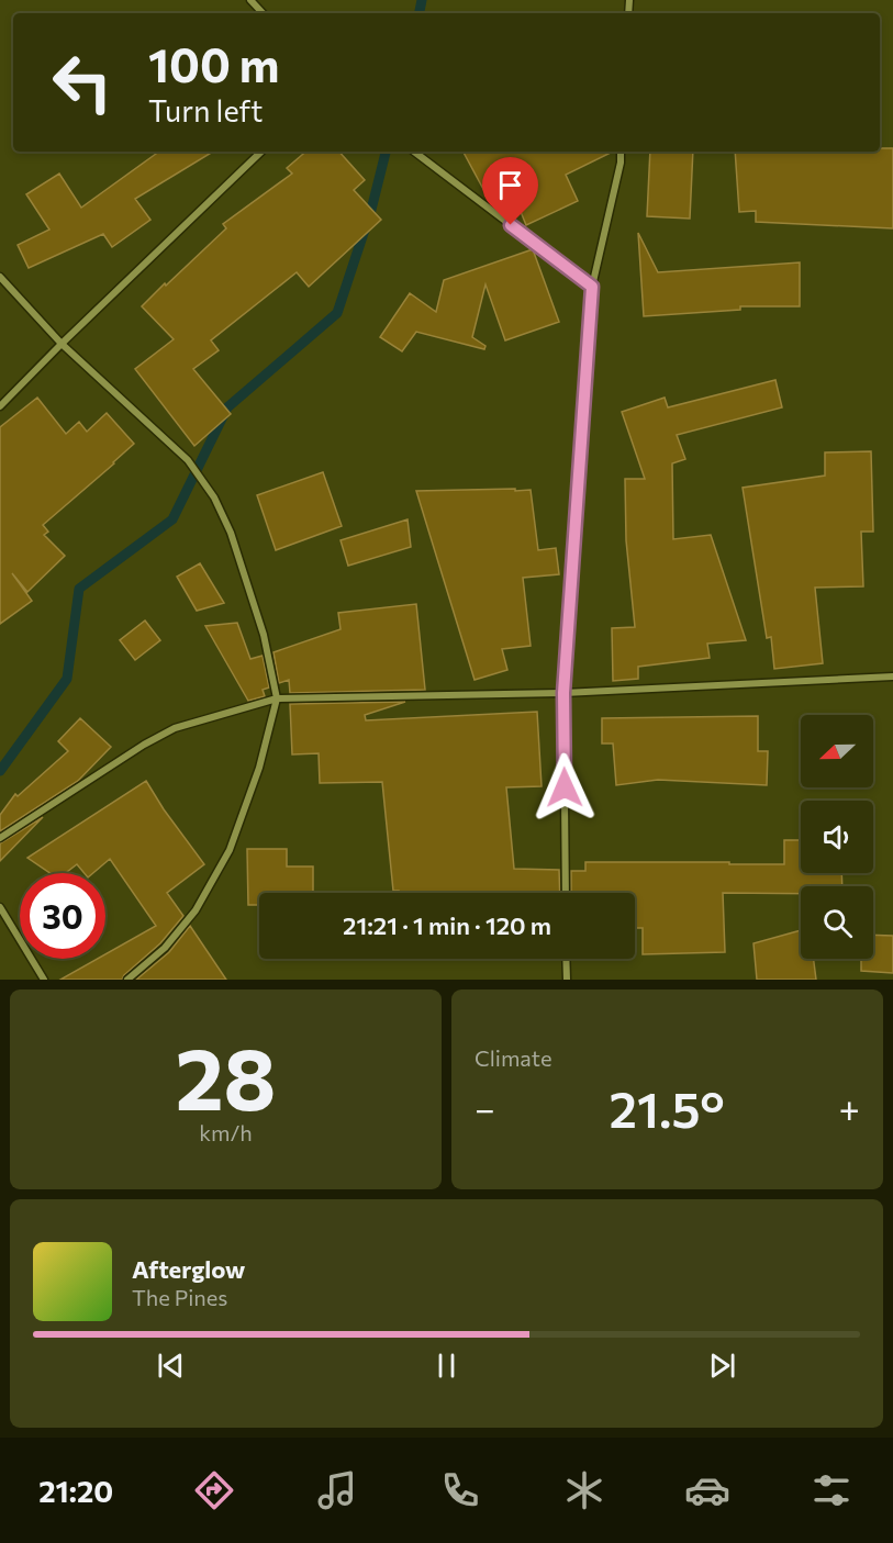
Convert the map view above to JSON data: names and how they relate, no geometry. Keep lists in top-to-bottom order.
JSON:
{
  "north": "left",
  "page": {
    "turn": ["100 m", "Turn left"],
    "limit": "30",
    "trip": "21:21 · 1 min · 120 m",
    "tile": [
      ["28", "km/h"],
      "Climate"
    ],
    "heat": ["−", "21.5°", "+"],
    "song": ["Afterglow", "The Pines"],
    "tabs": "21:20"
  }
}
